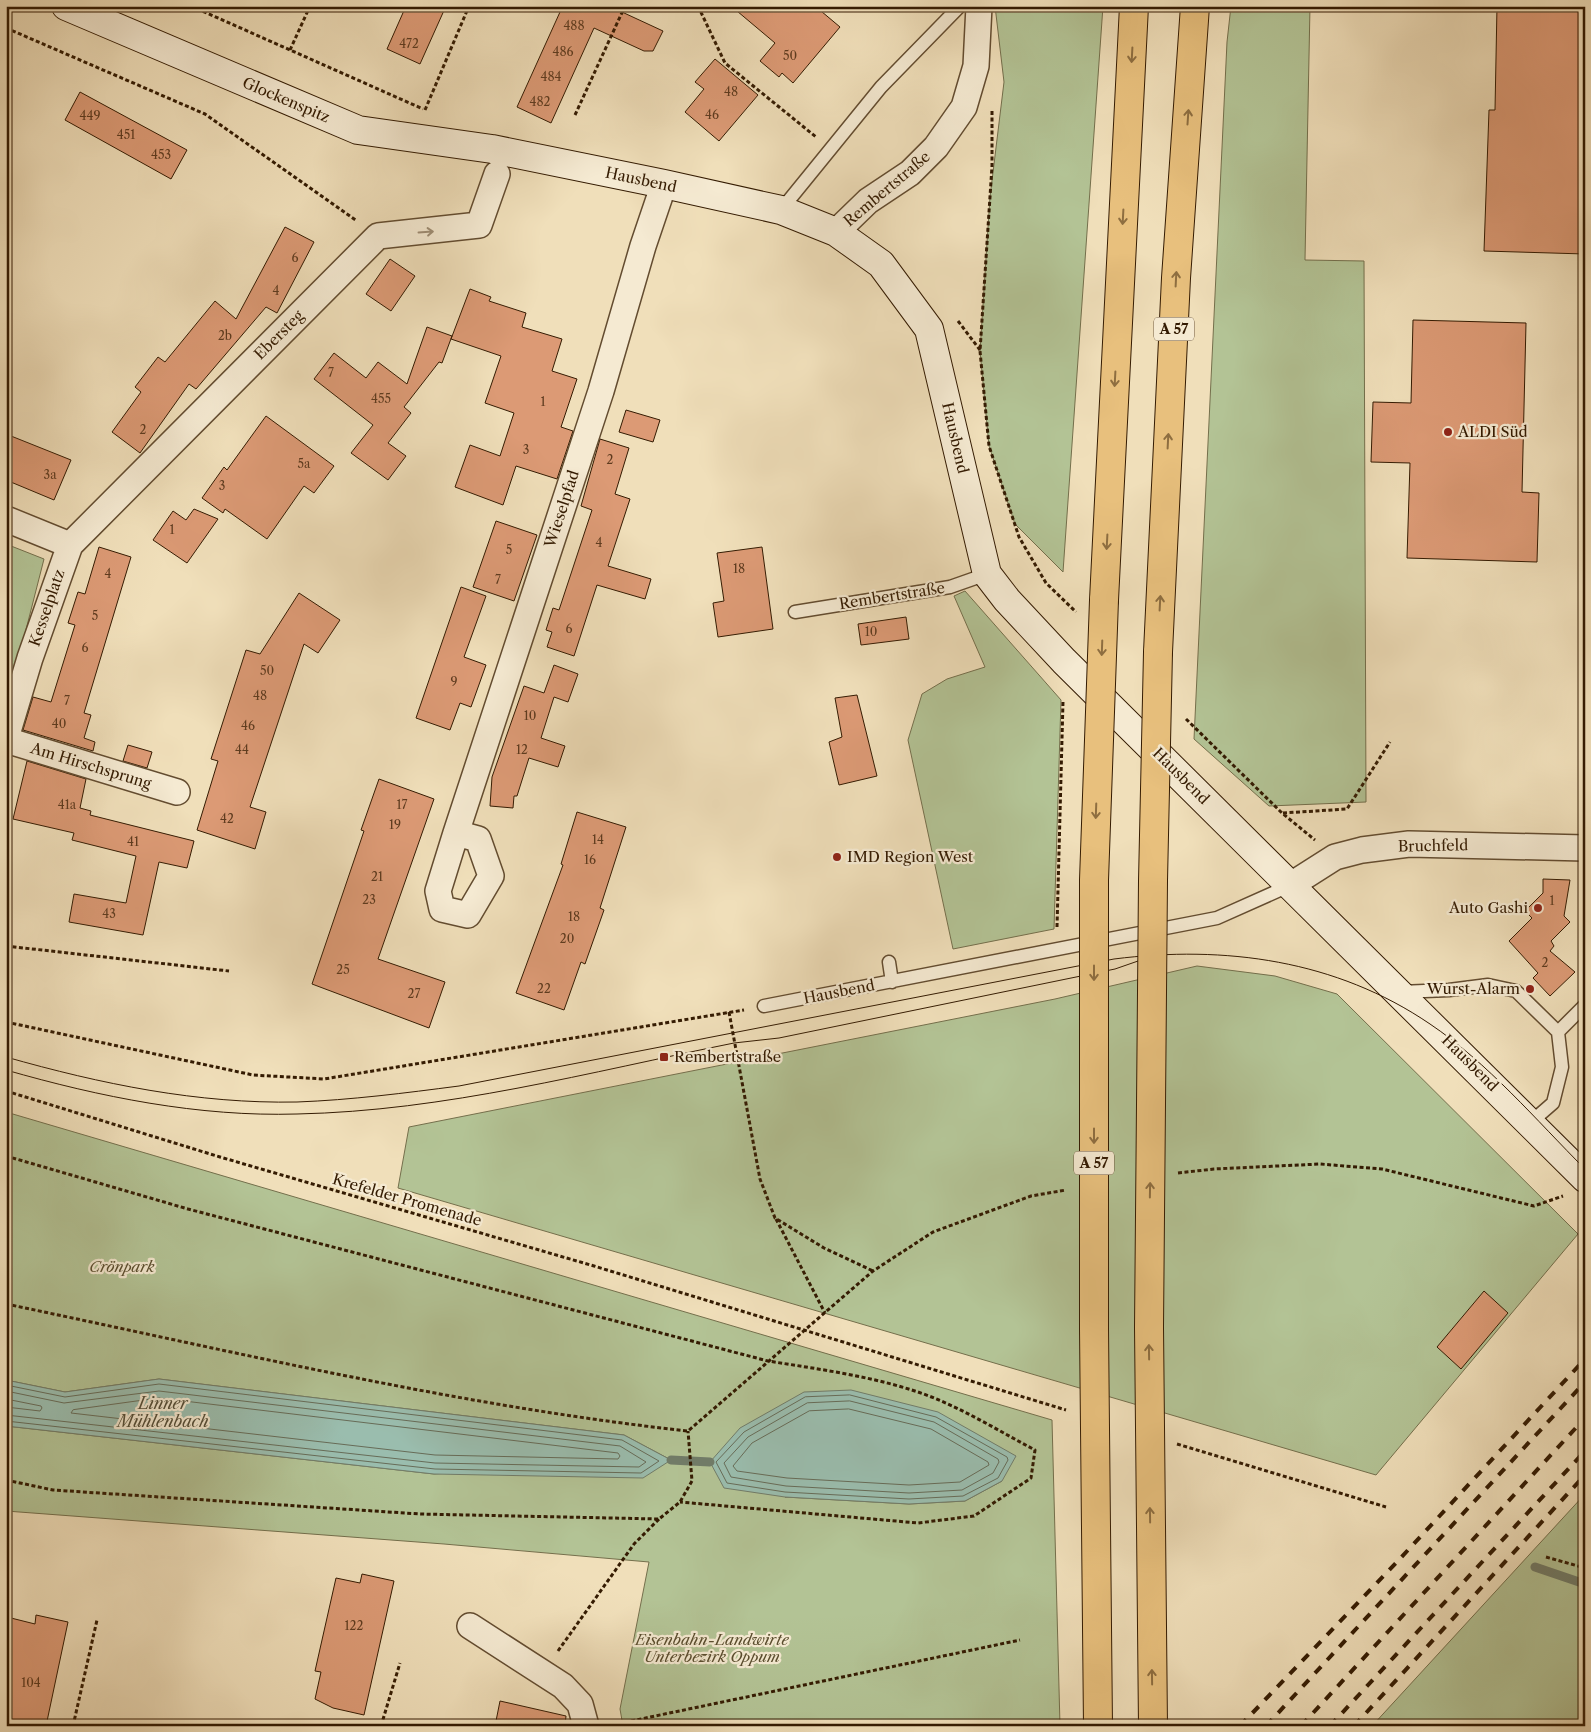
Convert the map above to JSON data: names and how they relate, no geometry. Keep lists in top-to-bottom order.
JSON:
{
  "streets": {
    "highway": ["A 57"],
    "main road": ["Glockenspitz", "Hausbend"],
    "street": [
      "Rembertstraße",
      "Ebersteg",
      "Wieselpfad",
      "Kesselplatz",
      "Am Hirschsprung",
      "Bruchfeld"
    ],
    "path": ["Krefelder Promenade"]
  },
  "crossings": [
    ["Glockenspitz", "Hausbend"],
    ["Hausbend", "Rembertstraße"],
    ["Hausbend", "Wieselpfad"],
    ["Hausbend", "Bruchfeld"],
    ["Ebersteg", "Kesselplatz"],
    ["Kesselplatz", "Am Hirschsprung"]
  ],
  "water": ["Linner Mühlenbach"],
  "parks": ["Crönpark", "Eisenbahn-Landwirte Unterbezirk Oppum"],
  "places": {
    "other": [
      "ALDI Süd",
      "IMD Region West",
      "Auto Gashi",
      "Wurst-Alarm"
    ],
    "transit": ["Rembertstraße"]
  },
  "house_numbers": [
    "488",
    "472",
    "486",
    "50",
    "484",
    "48",
    "482",
    "46",
    "449",
    "451",
    "453",
    "6",
    "4",
    "2b",
    "7",
    "455",
    "1",
    "2",
    "3",
    "2",
    "5a",
    "3a",
    "3",
    "1",
    "4",
    "5",
    "18",
    "4",
    "7",
    "5",
    "6",
    "10",
    "6",
    "50",
    "9",
    "48",
    "7",
    "10",
    "40",
    "46",
    "44",
    "12",
    "41a",
    "17",
    "42",
    "19",
    "14",
    "41",
    "16",
    "21",
    "23",
    "1",
    "43",
    "18",
    "20",
    "2",
    "25",
    "22",
    "27",
    "122",
    "104"
  ]
}
